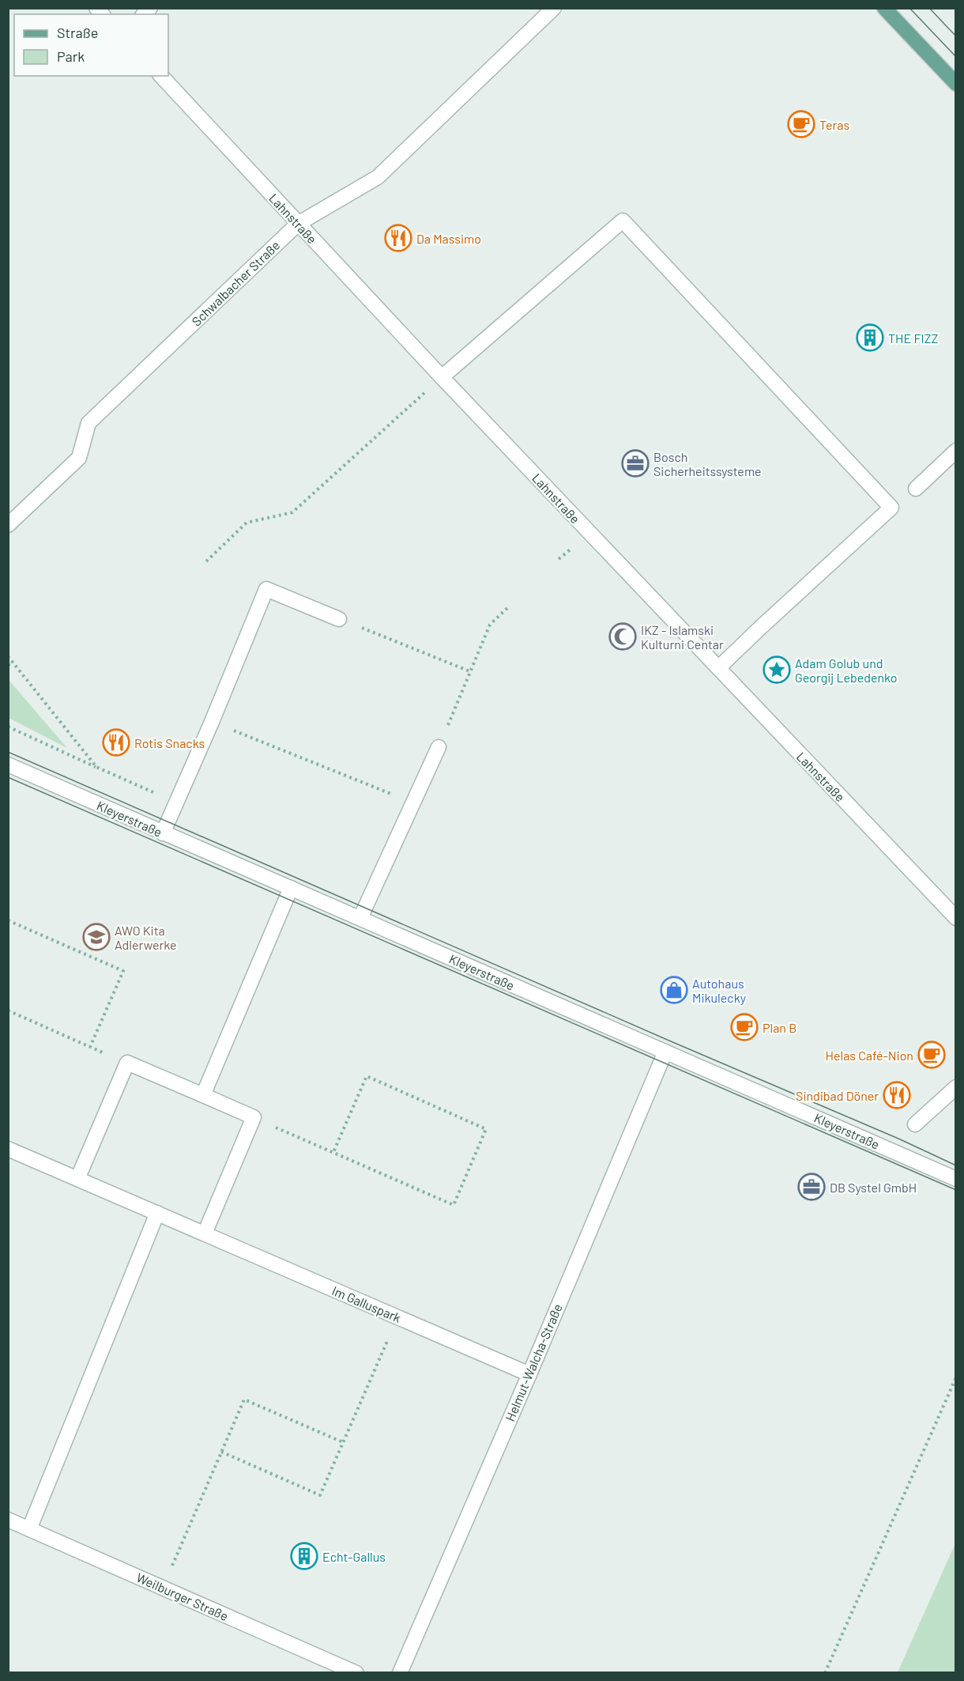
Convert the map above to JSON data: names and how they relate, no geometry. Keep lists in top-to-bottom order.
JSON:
{
  "streets": {
    "street": [
      "Lahnstraße",
      "Schwalbacher Straße",
      "Kleyerstraße",
      "Im Galluspark",
      "Helmut-Walcha-Straße",
      "Weilburger Straße"
    ]
  },
  "crossings": [
    ["Lahnstraße", "Schwalbacher Straße"],
    ["Kleyerstraße", "Helmut-Walcha-Straße"],
    ["Im Galluspark", "Helmut-Walcha-Straße"]
  ],
  "places": {
    "cafe": ["Teras", "Plan B", "Helas Café-Nion"],
    "restaurant": ["Da Massimo", "Rotis Snacks", "Sindibad Döner"],
    "building": ["THE FIZZ", "Echt-Gallus"],
    "office": ["Bosch Sicherheitssysteme", "DB Systel GmbH"],
    "mosque": ["IKZ - Islamski Kulturni Centar"],
    "place": ["Adam Golub und Georgij Lebedenko"],
    "school or university": ["AWO Kita Adlerwerke"],
    "shop": ["Autohaus Mikulecky"]
  },
  "legend": ["Straße", "Park"]
}
